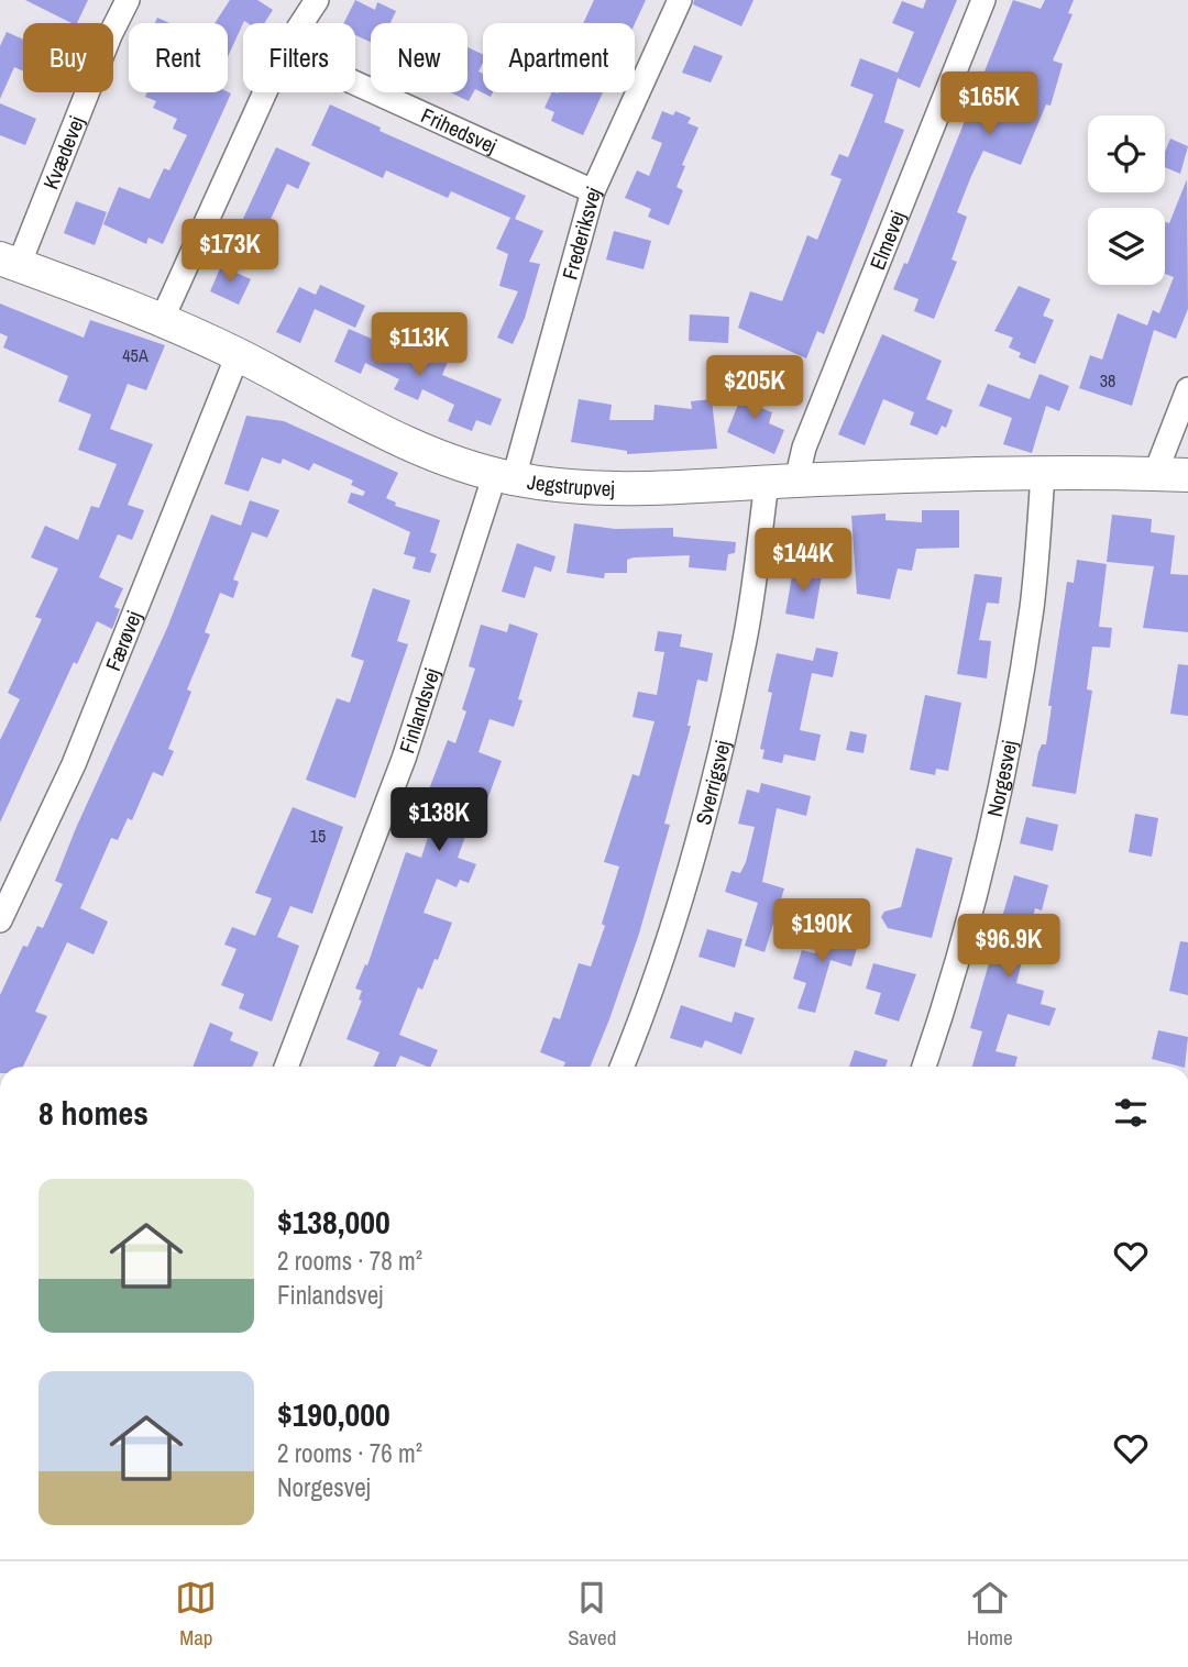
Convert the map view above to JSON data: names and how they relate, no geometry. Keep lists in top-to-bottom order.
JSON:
{
  "streets": {
    "street": [
      "Frihedsvej",
      "Kvædevej",
      "Frederiksvej",
      "Elmevej",
      "Jegstrupvej",
      "Færøvej",
      "Finlandsvej",
      "Norgesvej",
      "Sverrigsvej"
    ]
  },
  "crossings": [
    ["Frihedsvej", "Frederiksvej"],
    ["Kvædevej", "Jegstrupvej"],
    ["Frederiksvej", "Jegstrupvej"],
    ["Frederiksvej", "Finlandsvej"],
    ["Elmevej", "Jegstrupvej"],
    ["Elmevej", "Sverrigsvej"],
    ["Jegstrupvej", "Færøvej"],
    ["Jegstrupvej", "Finlandsvej"],
    ["Jegstrupvej", "Norgesvej"],
    ["Jegstrupvej", "Sverrigsvej"]
  ],
  "house_numbers": ["45A", "38", "15"],
  "page": {
    "chip": [
      "Buy",
      "Rent",
      "Filters",
      "New",
      "Apartment"
    ],
    "price": [
      "$165K",
      "$173K",
      "$113K",
      "$205K",
      "$144K",
      "$138K",
      "$190K",
      "$96.9K"
    ],
    "heading": "8 homes",
    "list": [
      {
        "name": "$138,000",
        "note": "2 rooms · 78 m² · Finlandsvej"
      },
      {
        "name": "$190,000",
        "note": "2 rooms · 76 m² · Norgesvej"
      }
    ],
    "tabs": ["Map", "Saved", "Home"]
  }
}
